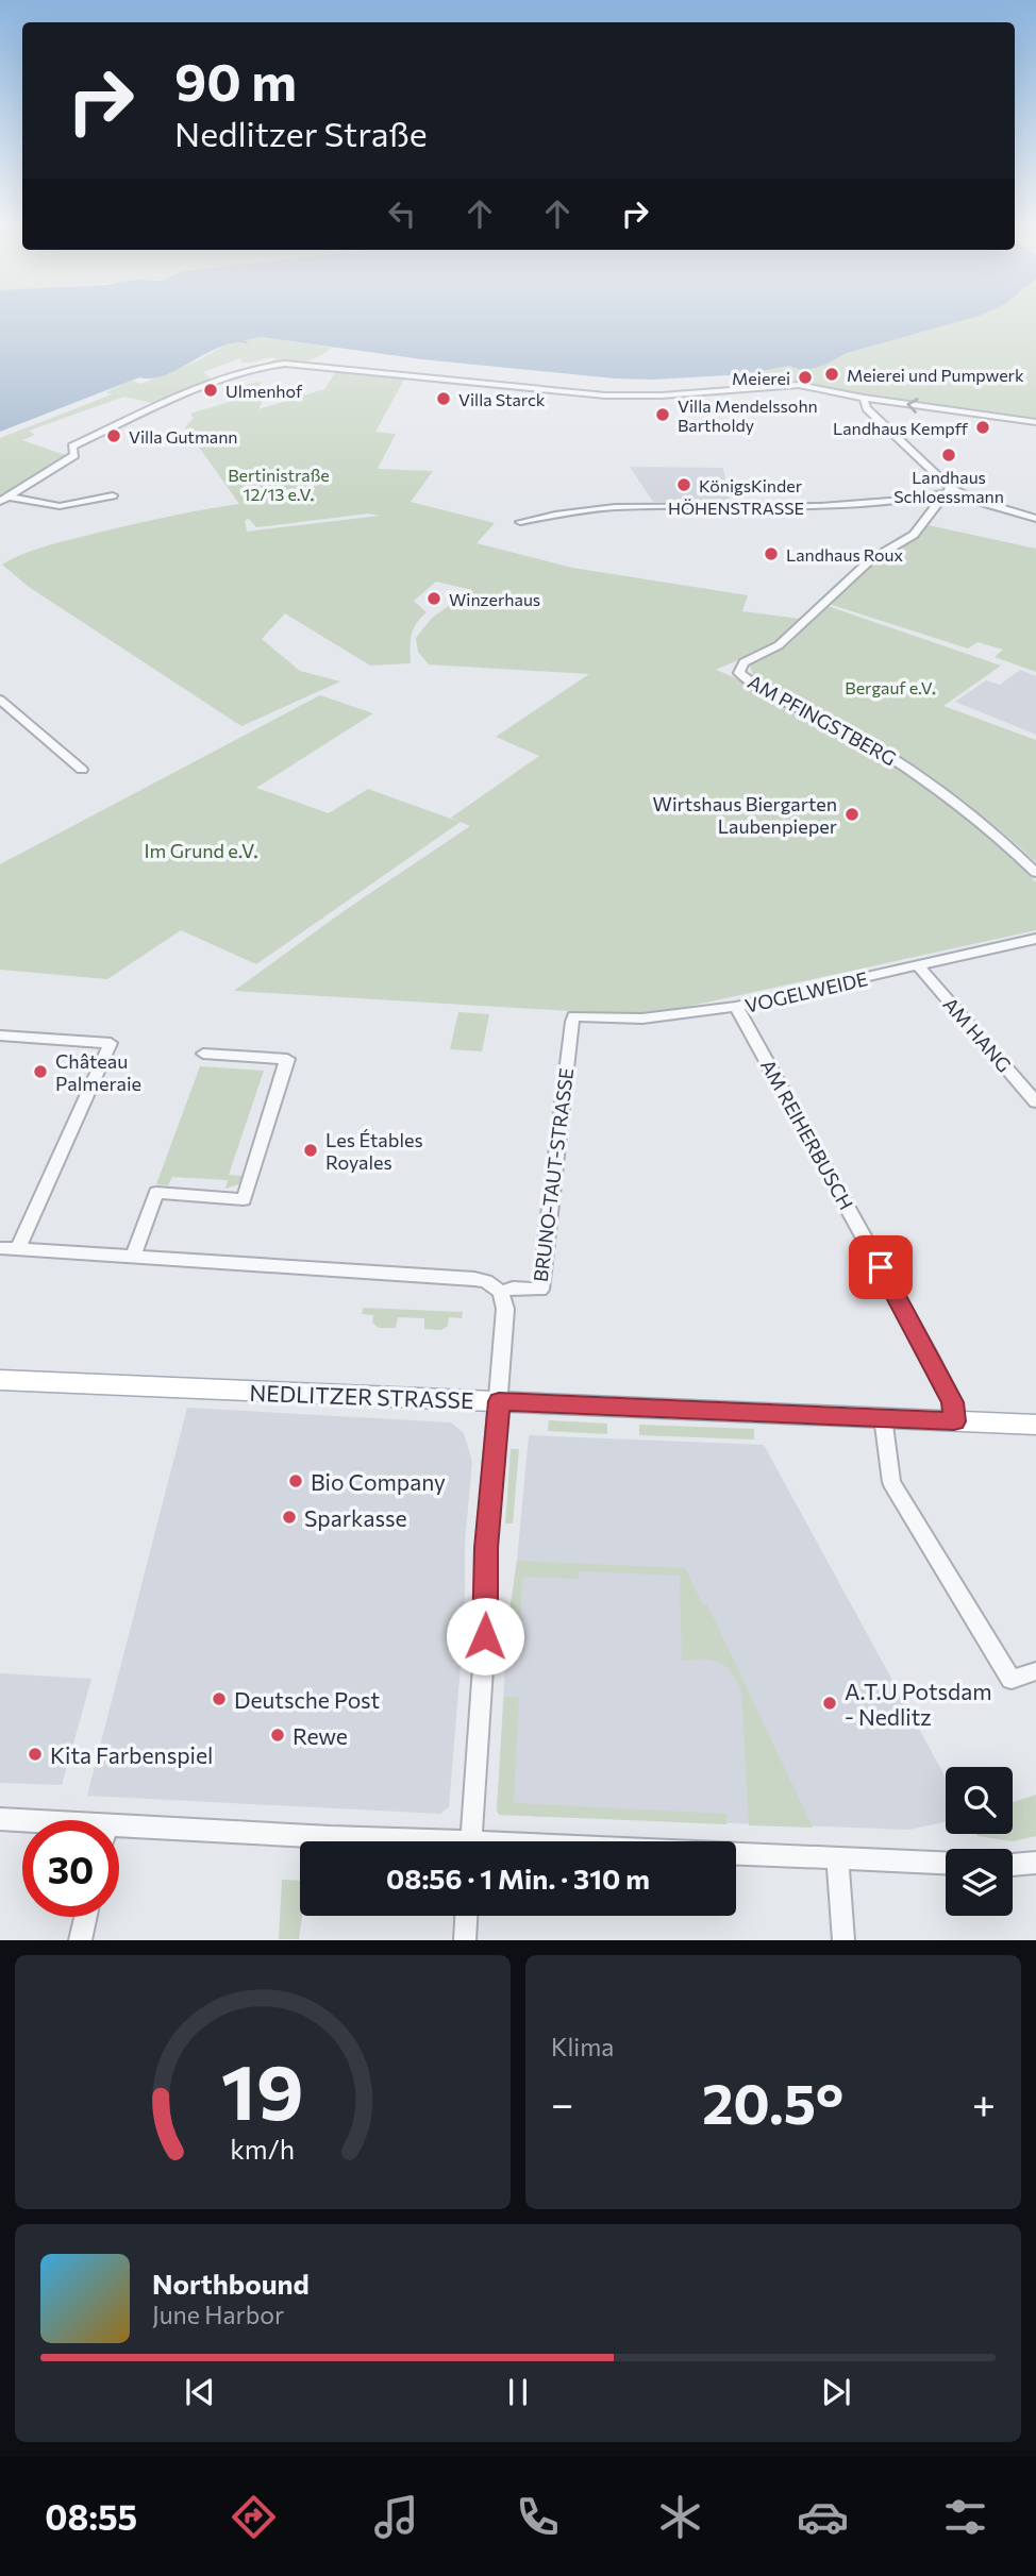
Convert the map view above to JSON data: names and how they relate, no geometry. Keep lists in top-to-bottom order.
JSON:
{
  "streets": {
    "main road": ["NEDLITZER STRASSE"],
    "street": [
      "HÖHENSTRASSE",
      "AM PFINGSTBERG",
      "VOGELWEIDE",
      "AM HANG",
      "AM REIHERBUSCH",
      "BRUNO-TAUT-STRASSE"
    ]
  },
  "crossings": [
    ["HÖHENSTRASSE", "AM PFINGSTBERG"],
    ["VOGELWEIDE", "AM HANG"],
    ["VOGELWEIDE", "AM REIHERBUSCH"],
    ["VOGELWEIDE", "BRUNO-TAUT-STRASSE"],
    ["AM REIHERBUSCH", "NEDLITZER STRASSE"]
  ],
  "parks": ["Bertinistraße 12/13 e.V.", "Bergauf e.V.", "Im Grund e.V."],
  "places": [
    "Meierei und Pumpwerk",
    "Meierei",
    "Ulmenhof",
    "Villa Starck",
    "Villa Mendelssohn Bartholdy",
    "Landhaus Kempff",
    "Villa Gutmann",
    "Landhaus Schloessmann",
    "KönigsKinder",
    "Landhaus Roux",
    "Winzerhaus",
    "Wirtshaus Biergarten Laubenpieper",
    "Château Palmeraie",
    "Les Étables Royales",
    "Bio Company",
    "Sparkasse",
    "Deutsche Post",
    "A.T.U Potsdam - Nedlitz",
    "Rewe",
    "Kita Farbenspiel"
  ],
  "page": {
    "turn": ["90 m", "Nedlitzer Straße"],
    "limit": "30",
    "trip": "08:56 · 1 Min. · 310 m",
    "tile": "Klima",
    "heat": ["−", "20.5°", "+"],
    "song": ["Northbound", "June Harbor"],
    "tabs": "08:55",
    "gauge": ["19", "km/h"]
  }
}
